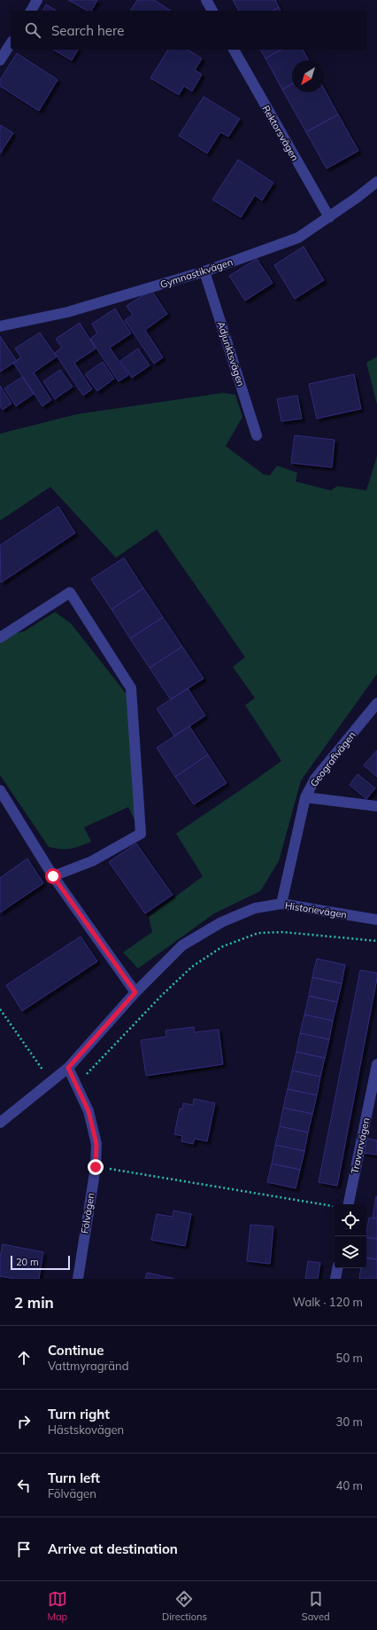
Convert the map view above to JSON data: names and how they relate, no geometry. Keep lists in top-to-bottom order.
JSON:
{
  "streets": {
    "street": [
      "Rektorsvägen",
      "Gymnastikvägen",
      "Adjunktsvägen",
      "Geografivägen",
      "Historievägen",
      "Travarvägen",
      "Fölvägen"
    ]
  },
  "crossings": [
    ["Rektorsvägen", "Gymnastikvägen"],
    ["Gymnastikvägen", "Adjunktsvägen"],
    ["Geografivägen", "Historievägen"],
    ["Historievägen", "Fölvägen"]
  ],
  "scale_bar": "20 m",
  "north": "bottom left",
  "page": {
    "search": "Search here",
    "scale": "20 m",
    "heading": ["2 min", "Walk · 120 m"],
    "list": [
      ["Continue", "Vattmyragränd", "50 m"],
      ["Turn right", "Hästskovägen", "30 m"],
      ["Turn left", "Fölvägen", "40 m"],
      "Arrive at destination"
    ],
    "nav": ["Map", "Directions", "Saved"]
  }
}
